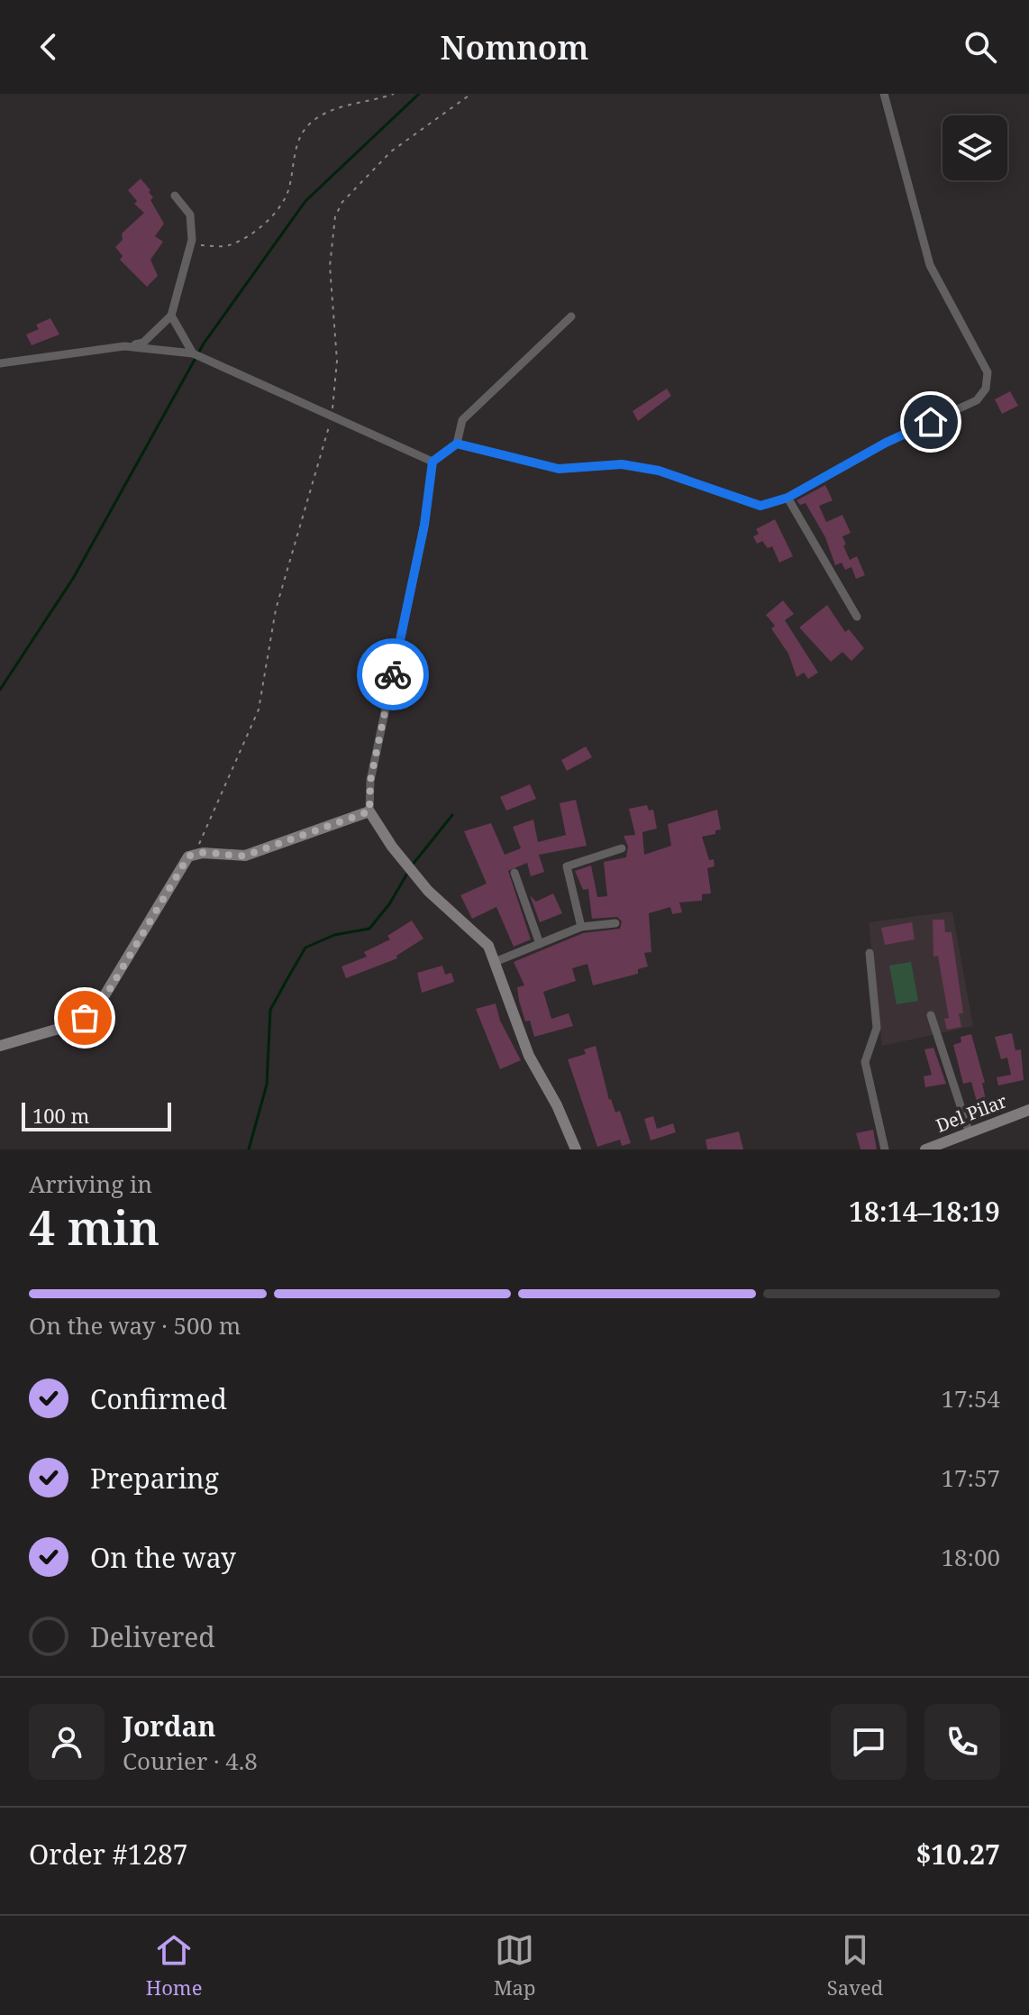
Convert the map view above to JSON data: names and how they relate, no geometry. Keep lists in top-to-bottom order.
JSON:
{
  "streets": {
    "street": ["Del Pilar"]
  },
  "scale_bar": "100 m",
  "page": {
    "header": "Nomnom",
    "scale": "100 m",
    "heading": ["4 min", "Arriving in", "18:14–18:19"],
    "panel": [
      "Jordan",
      "Courier · 4.8",
      "Order #1287",
      "$10.27"
    ],
    "bar": "On the way · 500 m",
    "list": [
      ["Confirmed", "17:54"],
      ["Preparing", "17:57"],
      ["On the way", "18:00"],
      "Delivered"
    ],
    "tabs": ["Home", "Map", "Saved"]
  }
}
